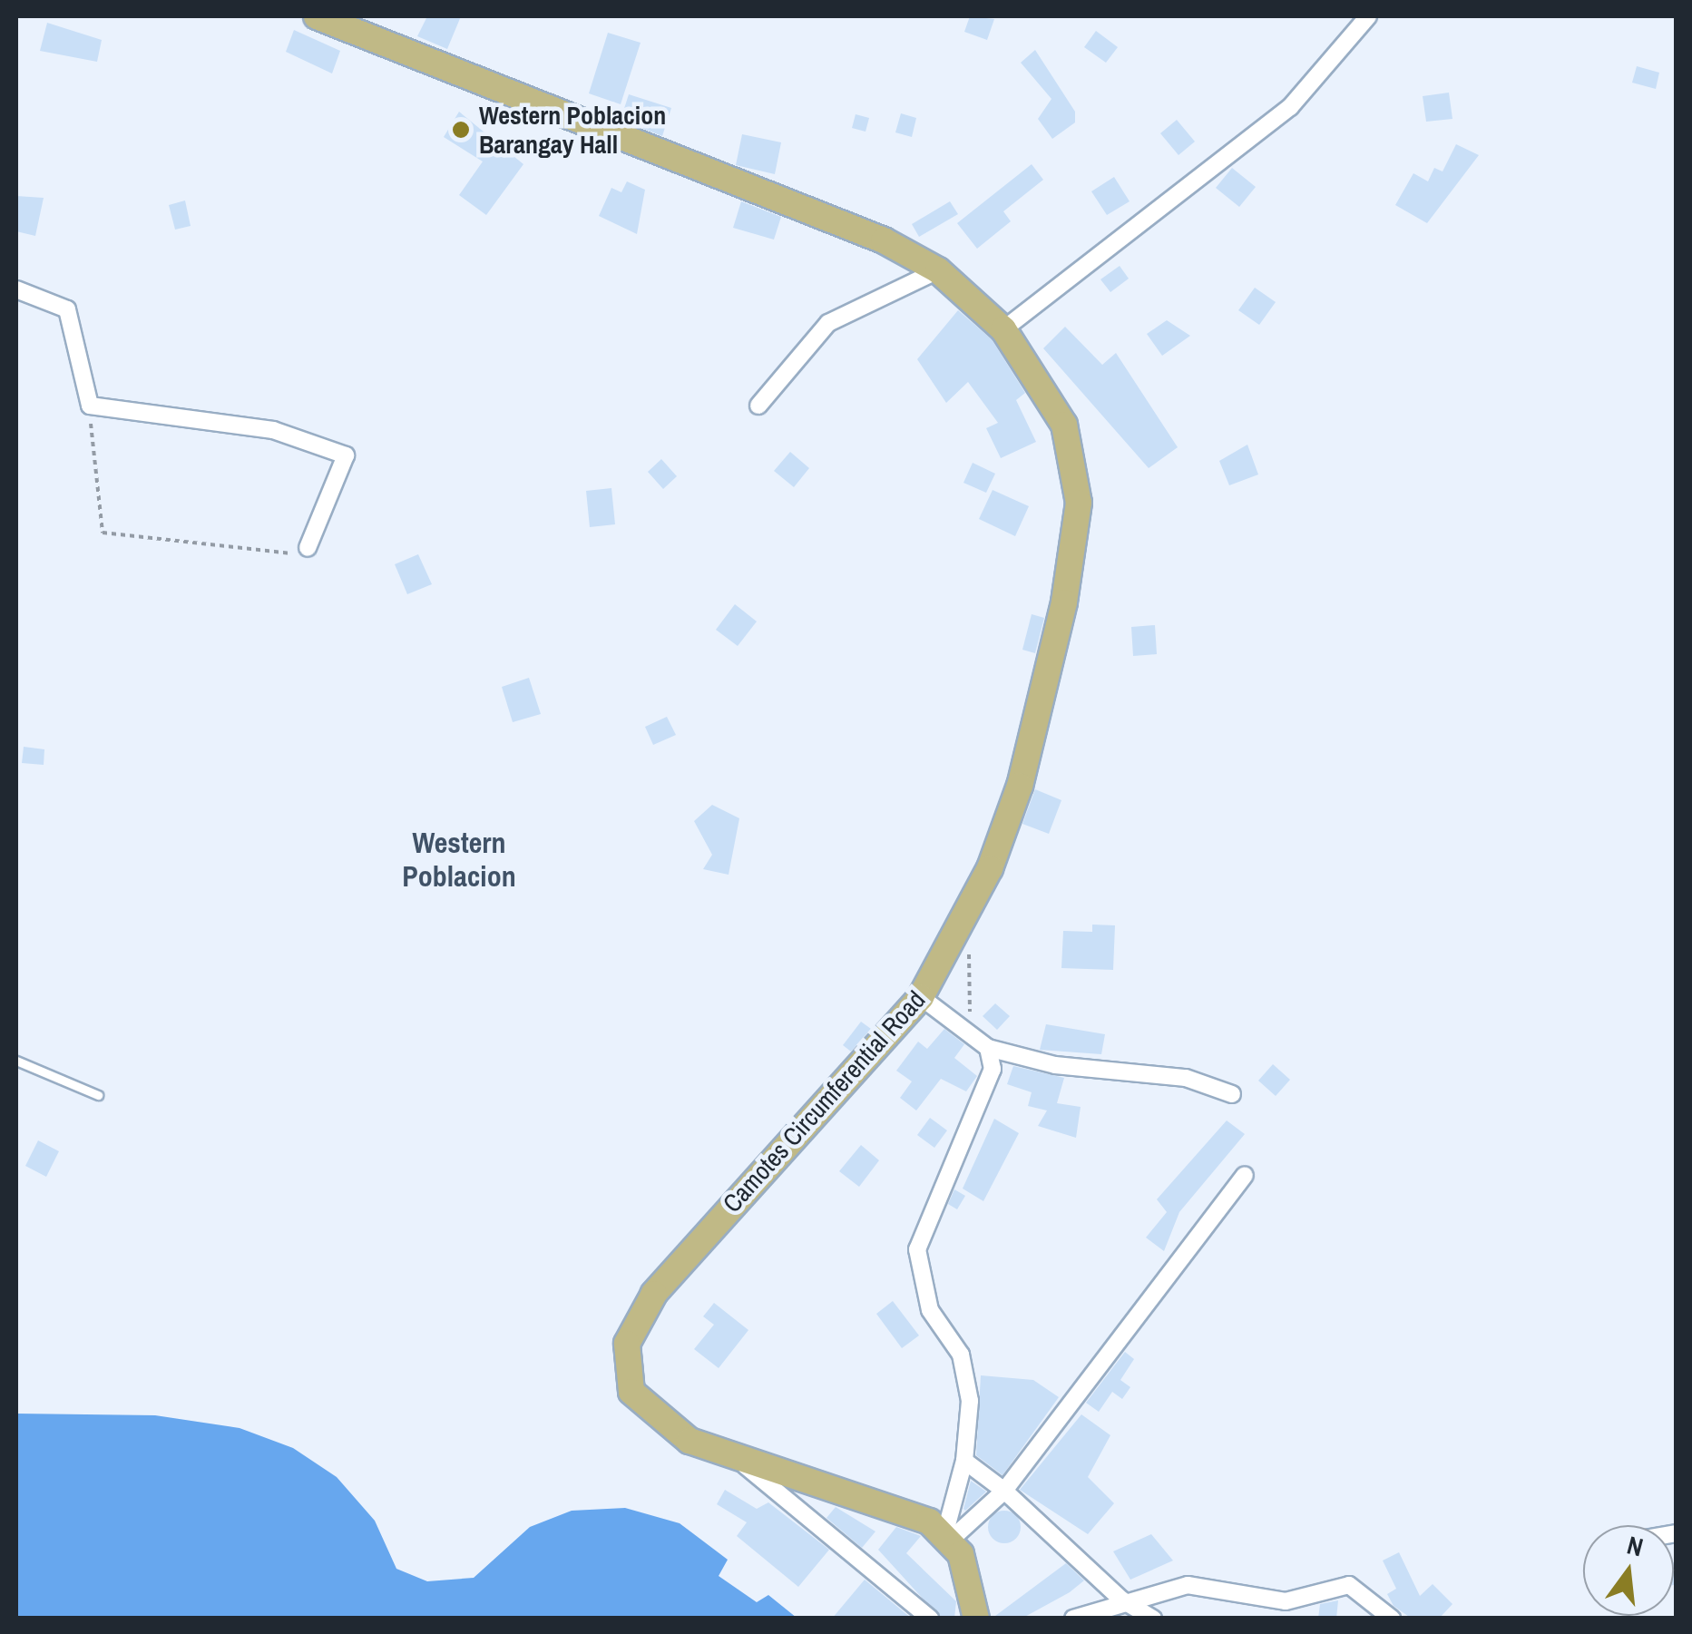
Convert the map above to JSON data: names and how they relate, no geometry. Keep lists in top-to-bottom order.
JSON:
{
  "streets": {
    "main road": ["Camotes Circumferential Road"]
  },
  "districts": ["Western Poblacion"],
  "places": ["Western Poblacion Barangay Hall"],
  "north": "top"
}
